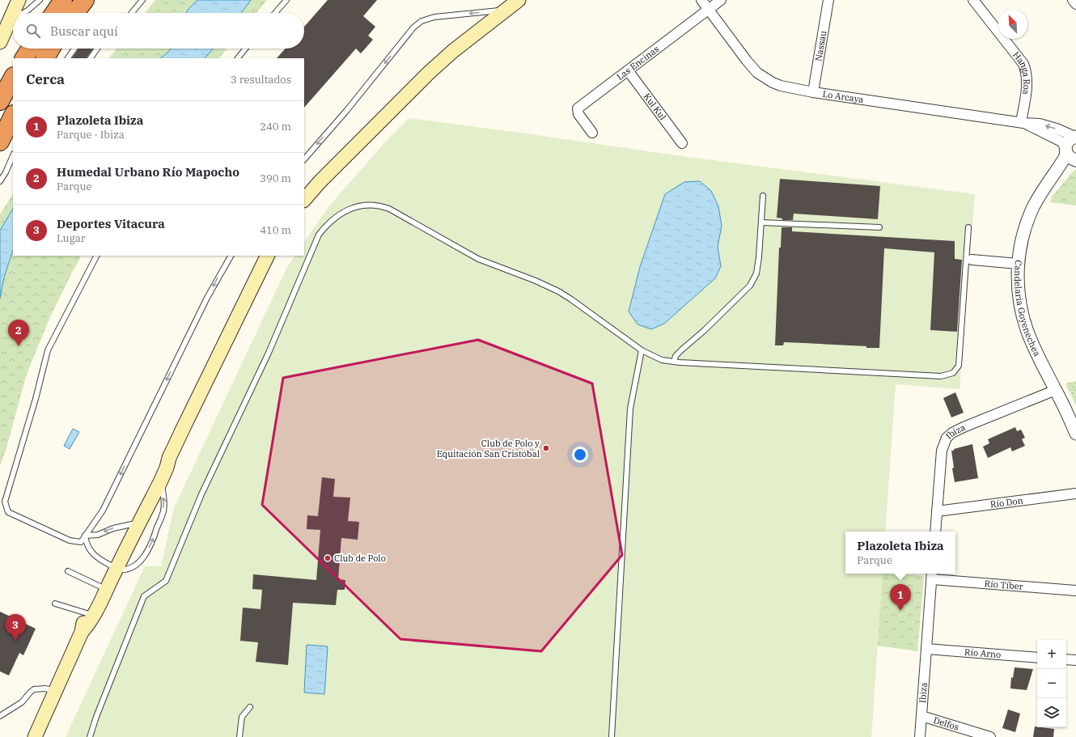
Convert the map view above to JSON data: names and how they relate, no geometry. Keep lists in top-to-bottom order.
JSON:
{
  "streets": {
    "street": [
      "Nassau",
      "Las Encinas",
      "Hanga Roa",
      "Lo Arcaya",
      "Kul Kul",
      "Candelaria Goyenechea",
      "Ibiza",
      "Río Don",
      "Río Tíber",
      "Río Arno",
      "Delfos"
    ]
  },
  "crossings": [
    ["Nassau", "Lo Arcaya"],
    ["Las Encinas", "Lo Arcaya"],
    ["Las Encinas", "Kul Kul"],
    ["Hanga Roa", "Lo Arcaya"],
    ["Lo Arcaya", "Candelaria Goyenechea"],
    ["Candelaria Goyenechea", "Ibiza"],
    ["Ibiza", "Río Don"],
    ["Ibiza", "Río Tíber"],
    ["Ibiza", "Río Arno"],
    ["Ibiza", "Delfos"]
  ],
  "places": ["Club de Polo y Equitación San Cristóbal", "Club de Polo"],
  "north": "top left",
  "page": {
    "search": "Buscar aquí",
    "heading": ["Cerca", "3 resultados"],
    "list": [
      {
        "mark": "1",
        "name": "Plazoleta Ibiza",
        "note": "Parque · Ibiza",
        "value": "240 m"
      },
      {
        "mark": "2",
        "name": "Humedal Urbano Río Mapocho",
        "note": "Parque",
        "value": "390 m"
      },
      {
        "mark": "3",
        "name": "Deportes Vitacura",
        "note": "Lugar",
        "value": "410 m"
      }
    ],
    "pins": ["2", "1", "3"],
    "popup": ["Plazoleta Ibiza", "Parque"],
    "map_buttons": ["+", "−"]
  }
}
